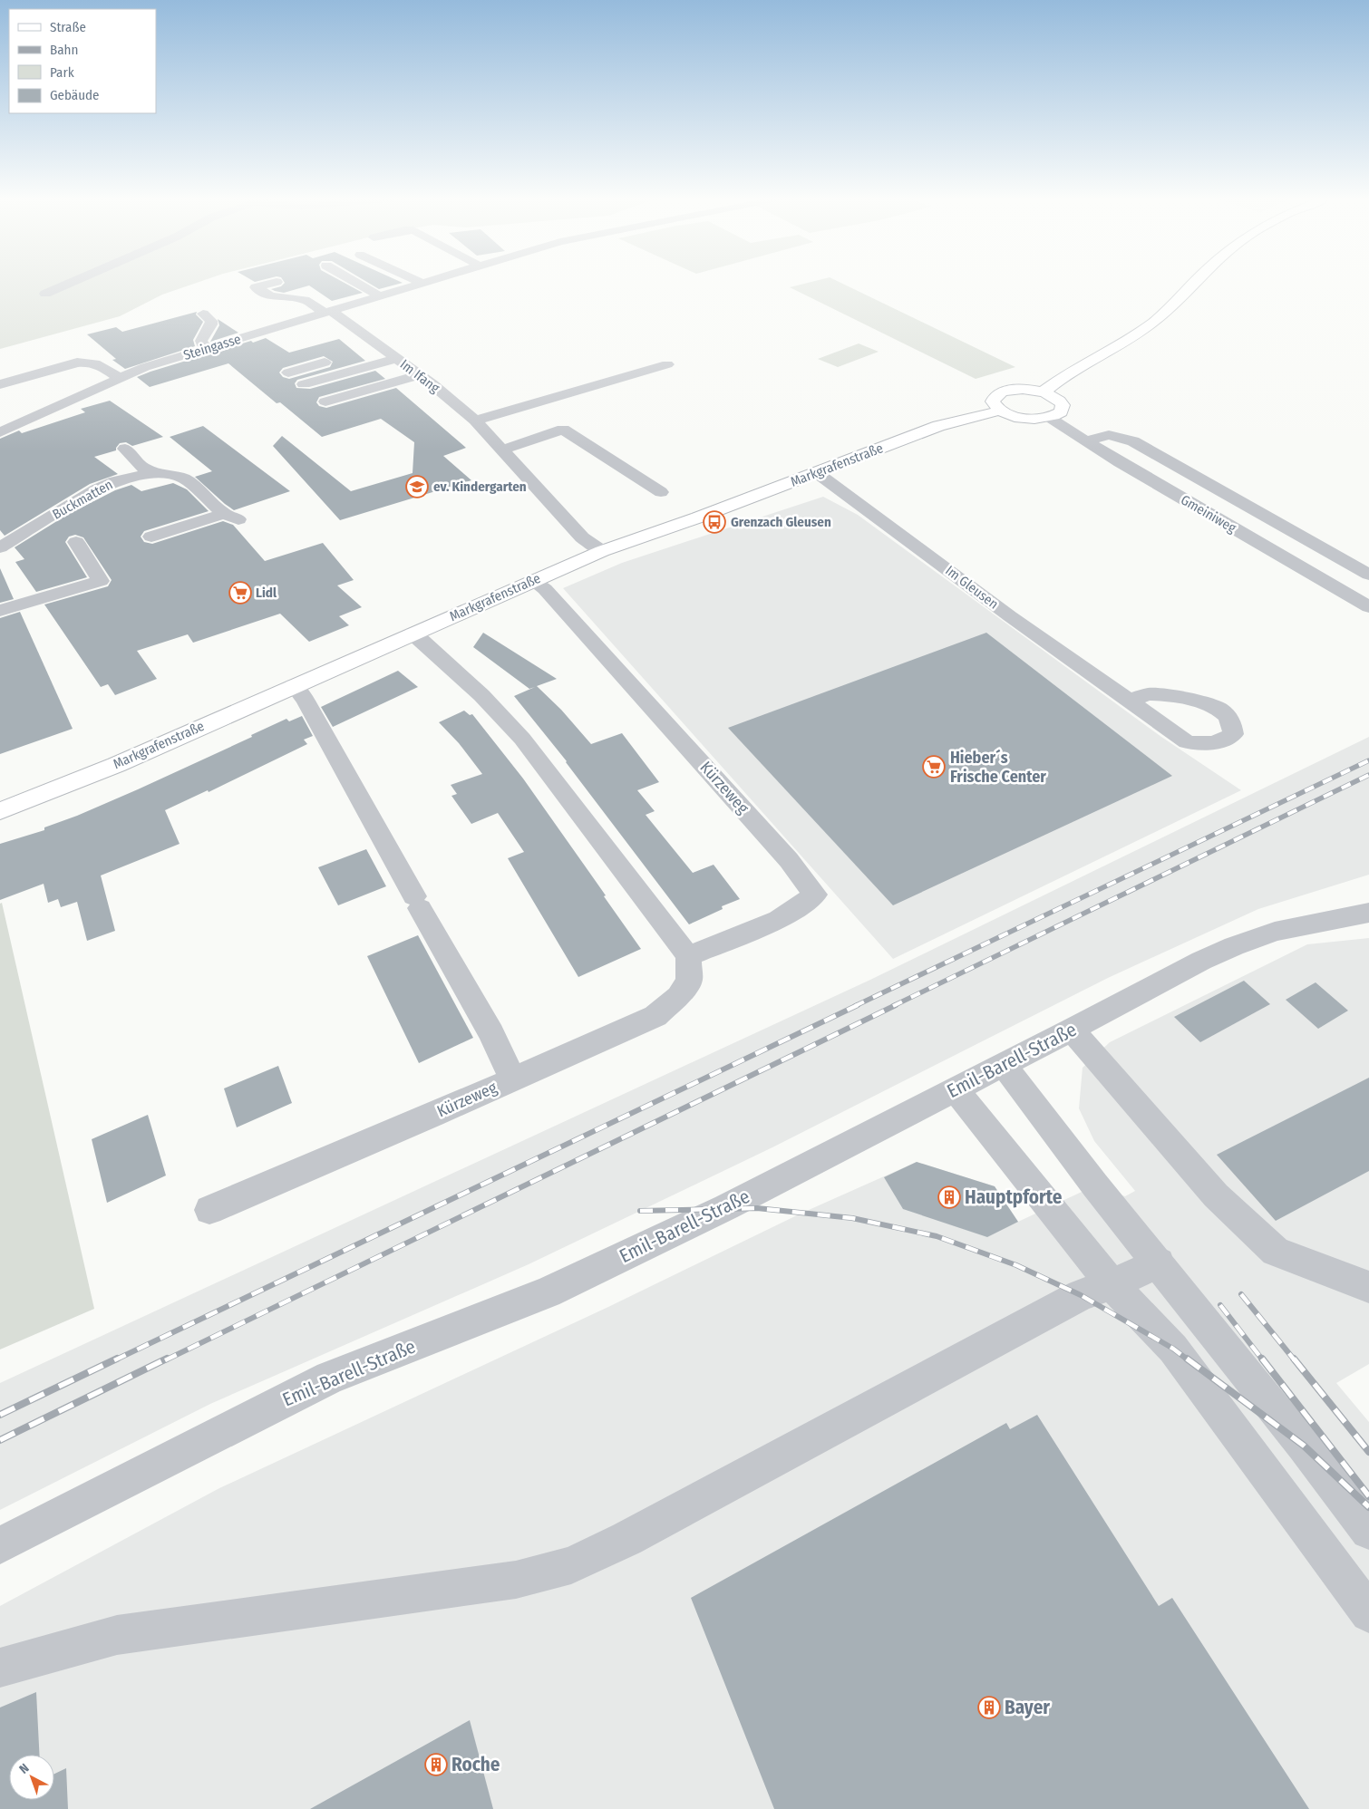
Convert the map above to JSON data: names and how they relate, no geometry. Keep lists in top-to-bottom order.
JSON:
{
  "streets": {
    "main road": ["Markgrafenstraße"],
    "street": [
      "Steingasse",
      "Im Ifang",
      "Buckmatten",
      "Gmeiniweg",
      "Im Gleusen",
      "Kürzeweg",
      "Emil-Barell-Straße"
    ]
  },
  "crossings": [
    ["Steingasse", "Im Ifang"],
    ["Im Ifang", "Markgrafenstraße"],
    ["Markgrafenstraße", "Im Gleusen"],
    ["Markgrafenstraße", "Kürzeweg"]
  ],
  "places": {
    "school or university": ["ev. Kindergarten"],
    "bus stop": ["Grenzach Gleusen"],
    "supermarket": ["Lidl", "Hieber´s Frische Center"],
    "building": ["Hauptpforte", "Bayer", "Roche"]
  },
  "legend": [
    "Straße",
    "Bahn",
    "Park",
    "Gebäude"
  ],
  "north": "top left"
}
